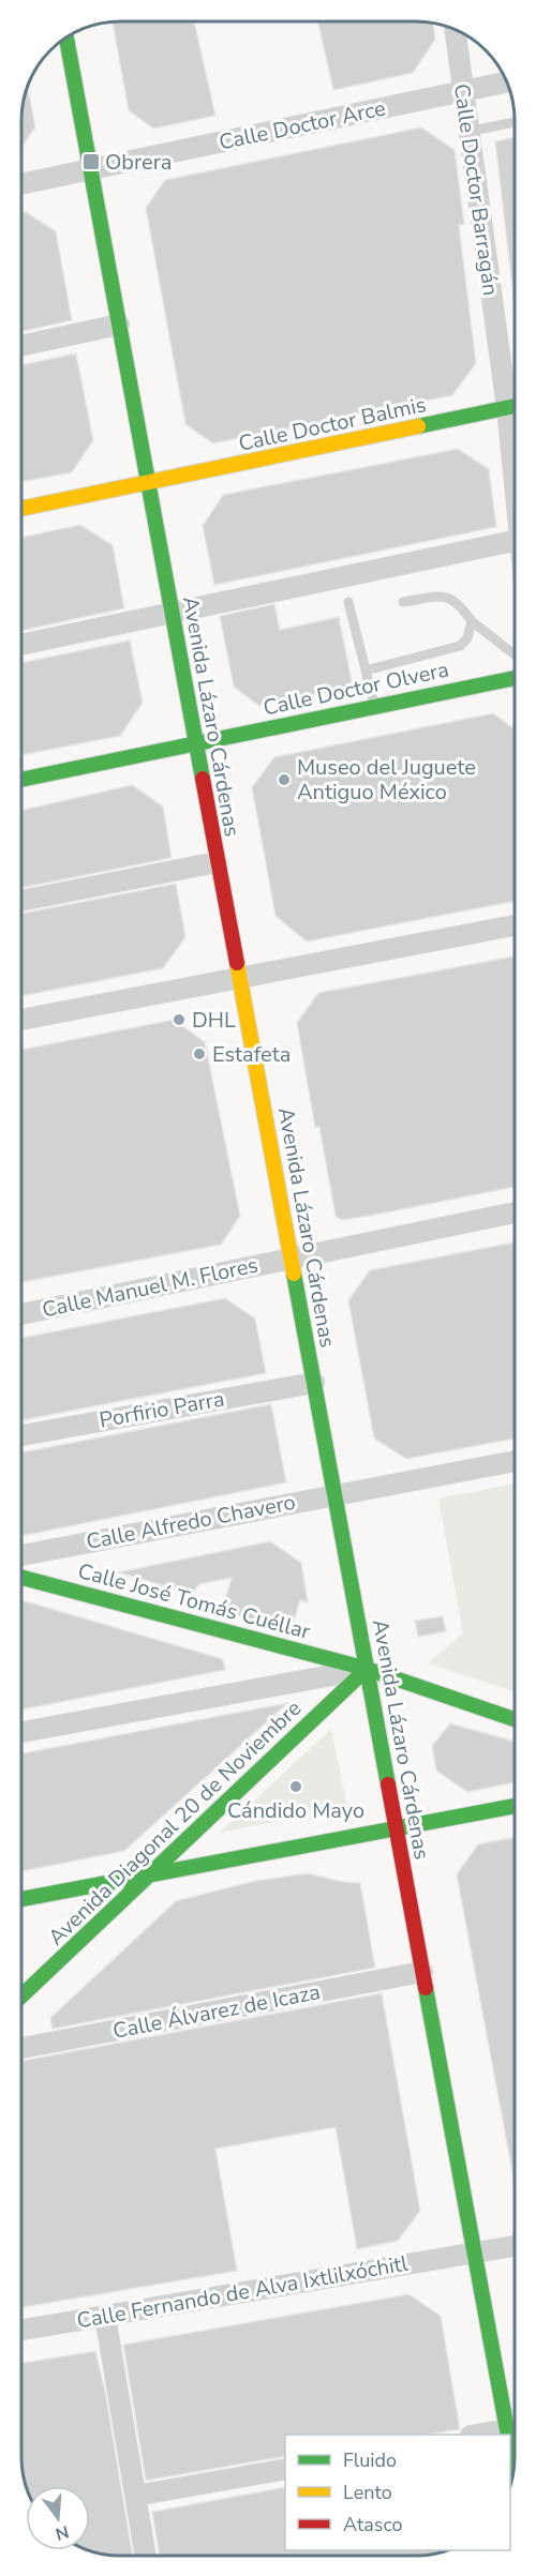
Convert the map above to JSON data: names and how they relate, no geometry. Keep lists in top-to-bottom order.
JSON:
{
  "streets": {
    "main road": [
      "Calle Doctor Balmis",
      "Calle Doctor Olvera",
      "Avenida Lázaro Cárdenas",
      "Calle José Tomás Cuéllar",
      "Avenida Diagonal 20 de Noviembre"
    ],
    "street": [
      "Calle Doctor Arce",
      "Calle Doctor Barragán",
      "Calle Manuel M. Flores",
      "Porfirio Parra",
      "Calle Alfredo Chavero",
      "Calle Álvarez de Icaza",
      "Calle Fernando de Alva Ixtlilxóchitl"
    ]
  },
  "crossings": [
    ["Calle Doctor Arce", "Calle Doctor Barragán"],
    ["Calle Doctor Arce", "Avenida Lázaro Cárdenas"],
    ["Calle Doctor Balmis", "Avenida Lázaro Cárdenas"],
    ["Calle Doctor Olvera", "Avenida Lázaro Cárdenas"],
    ["Avenida Lázaro Cárdenas", "Calle Manuel M. Flores"],
    ["Avenida Lázaro Cárdenas", "Porfirio Parra"],
    ["Avenida Lázaro Cárdenas", "Calle Alfredo Chavero"],
    ["Avenida Lázaro Cárdenas", "Calle José Tomás Cuéllar"],
    ["Avenida Lázaro Cárdenas", "Avenida Diagonal 20 de Noviembre"],
    ["Avenida Lázaro Cárdenas", "Calle Álvarez de Icaza"],
    ["Avenida Lázaro Cárdenas", "Calle Fernando de Alva Ixtlilxóchitl"],
    ["Calle José Tomás Cuéllar", "Avenida Diagonal 20 de Noviembre"]
  ],
  "places": {
    "transit": ["Obrera"],
    "other": [
      "Museo del Juguete Antiguo México",
      "DHL",
      "Estafeta",
      "Cándido Mayo"
    ]
  },
  "legend": ["Fluido", "Lento", "Atasco"],
  "north": "bottom"
}
